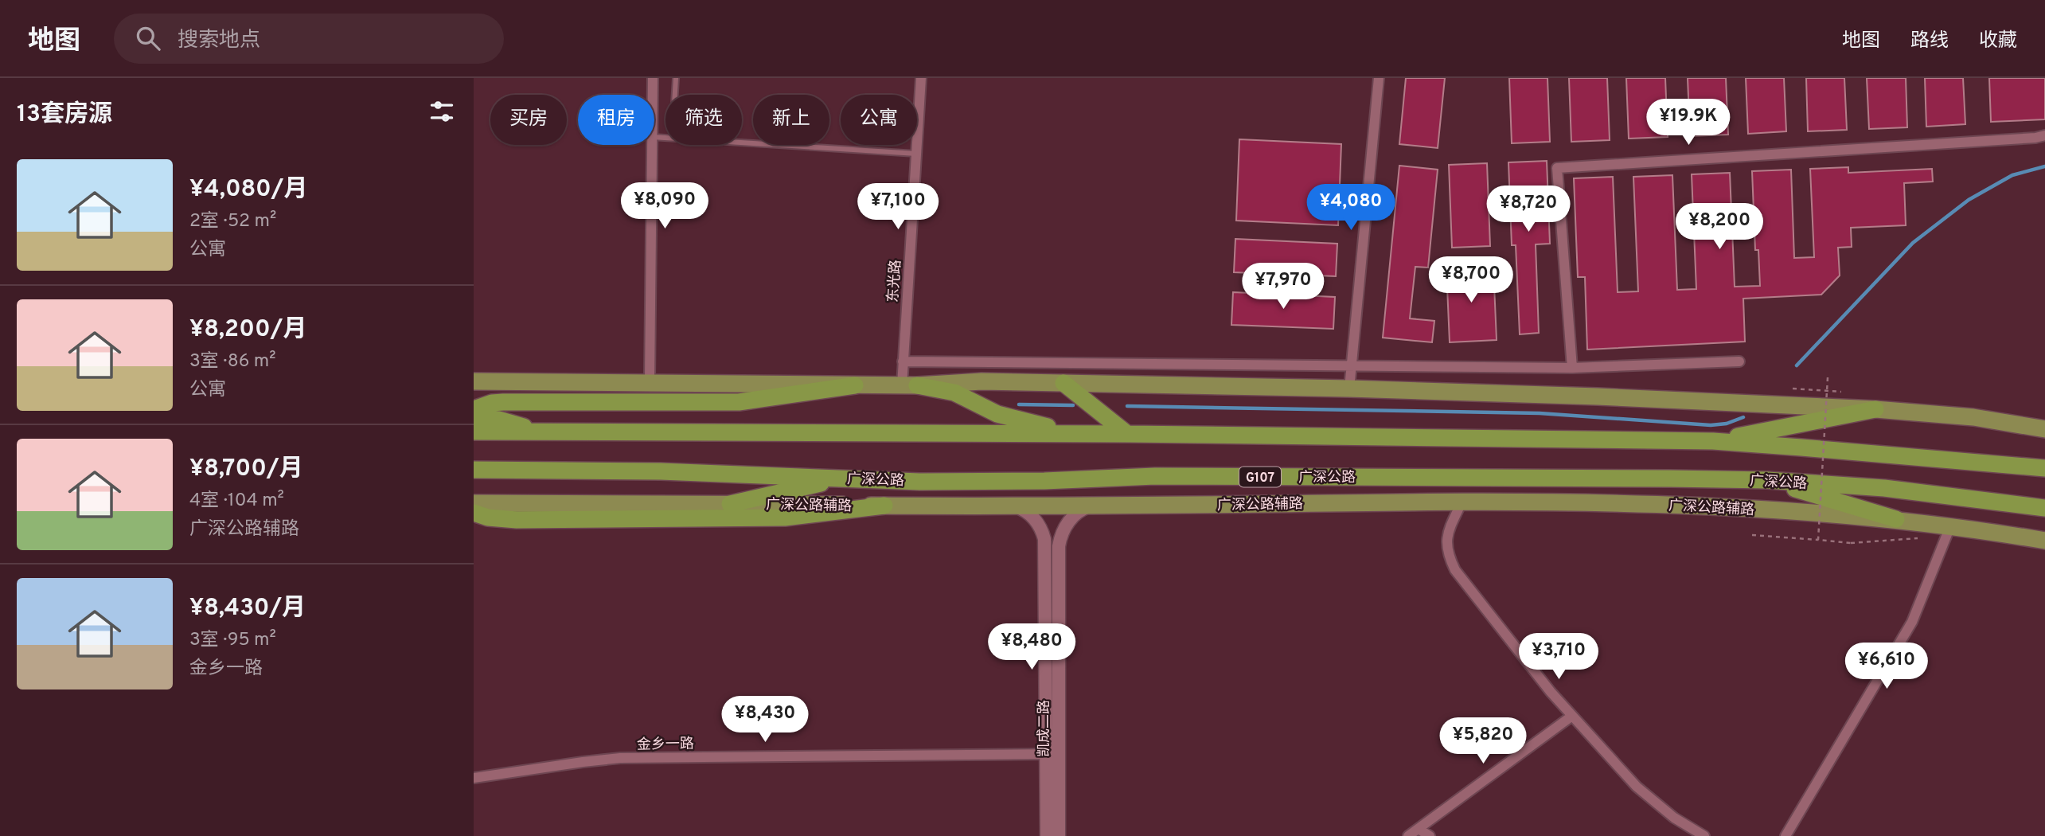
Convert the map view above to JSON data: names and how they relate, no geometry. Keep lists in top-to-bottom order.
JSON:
{
  "streets": {
    "highway": ["G107", "广深公路"],
    "main road": ["广深公路辅路"],
    "street": ["东光路", "凯成二路", "金乡一路"]
  },
  "crossings": [
    ["广深公路辅路", "凯成二路"],
    ["凯成二路", "金乡一路"]
  ],
  "page": {
    "header": "地图",
    "search": "搜索地点",
    "nav": ["地图", "路线", "收藏"],
    "heading": "13套房源",
    "chip": [
      "买房",
      "租房",
      "筛选",
      "新上",
      "公寓"
    ],
    "price": [
      "¥19.9K",
      "¥8,090",
      "¥7,100",
      "¥4,080",
      "¥8,720",
      "¥8,200",
      "¥8,700",
      "¥7,970",
      "¥8,480",
      "¥3,710",
      "¥6,610",
      "¥8,430",
      "¥5,820"
    ],
    "list": [
      {
        "name": "¥4,080/月",
        "note": "2室 · 52 m² · 公寓"
      },
      {
        "name": "¥8,200/月",
        "note": "3室 · 86 m² · 公寓"
      },
      {
        "name": "¥8,700/月",
        "note": "4室 · 104 m² · 广深公路辅路"
      },
      {
        "name": "¥8,430/月",
        "note": "3室 · 95 m² · 金乡一路"
      }
    ]
  }
}
